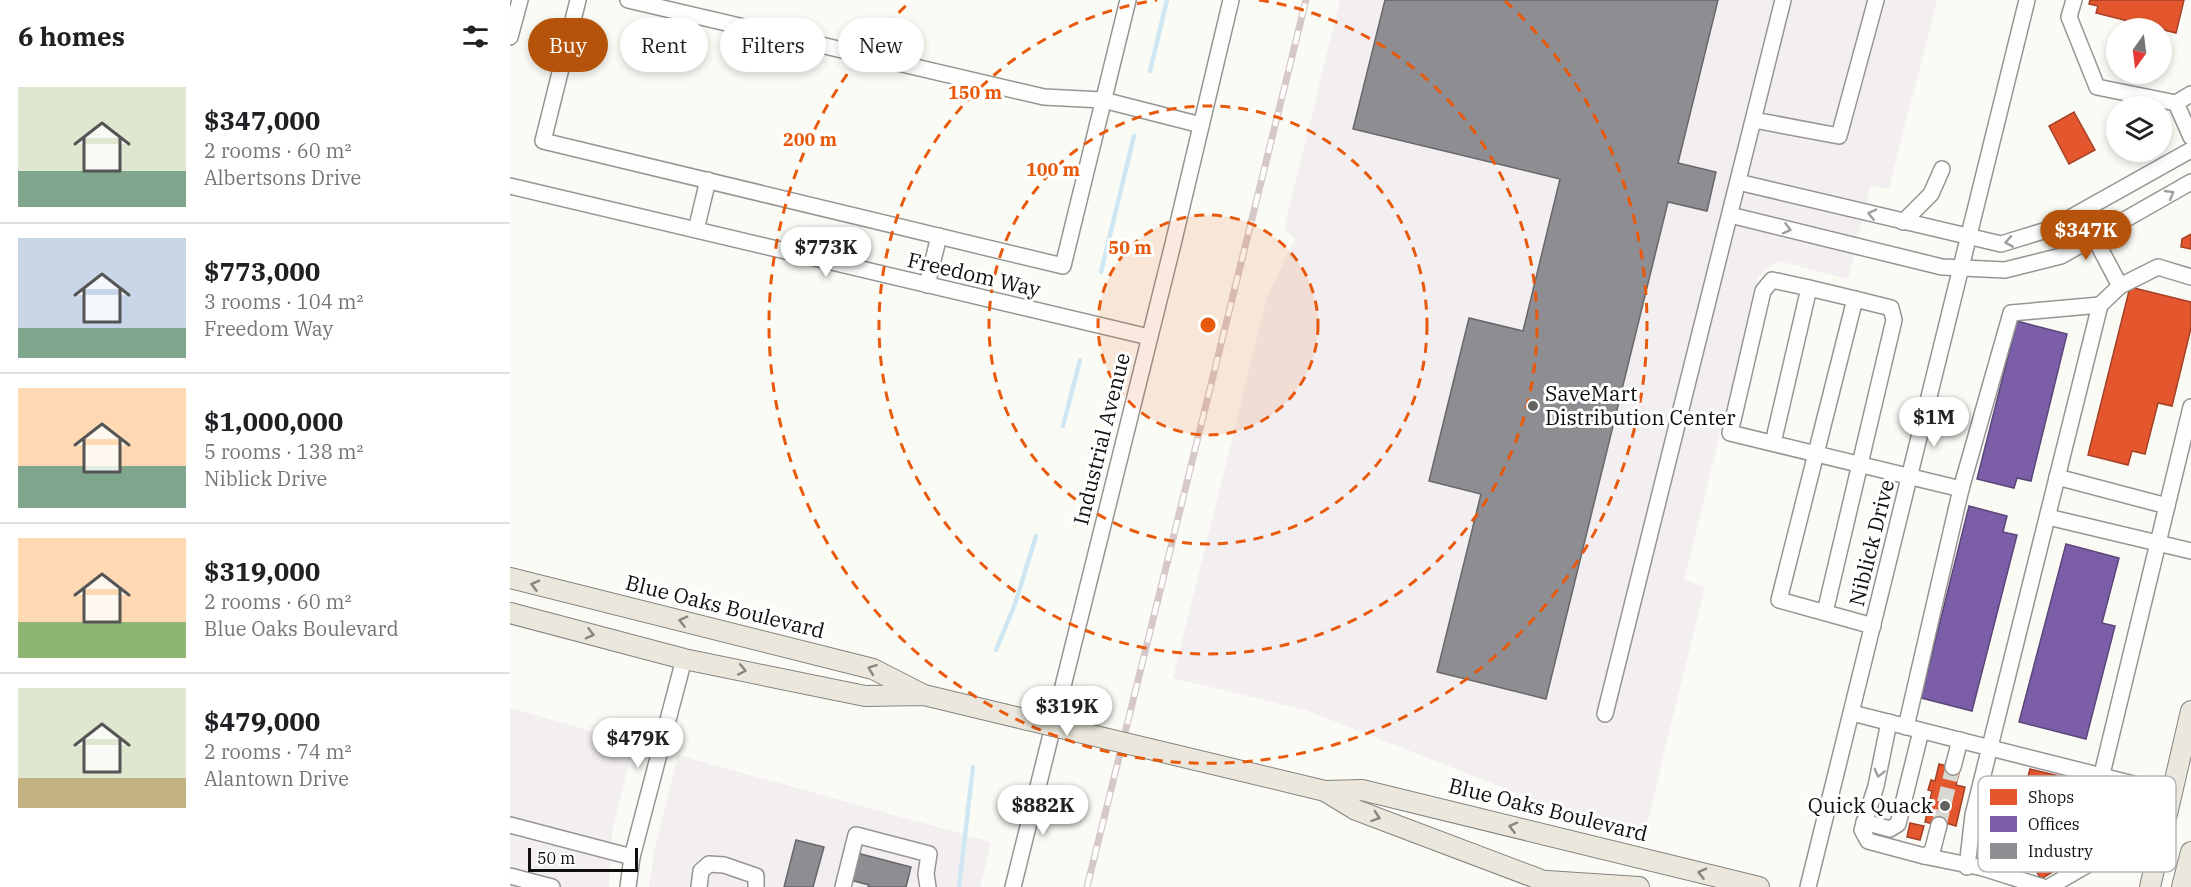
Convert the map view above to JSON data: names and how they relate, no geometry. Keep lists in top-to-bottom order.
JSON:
{
  "streets": {
    "main road": ["Blue Oaks Boulevard"],
    "street": ["Freedom Way", "Industrial Avenue", "Niblick Drive"]
  },
  "crossings": [
    ["Freedom Way", "Industrial Avenue"]
  ],
  "places": ["SaveMart Distribution Center", "Quick Quack"],
  "legend": ["Shops", "Offices", "Industry"],
  "scale_bar": "50 m",
  "north": "bottom",
  "page": {
    "heading": "6 homes",
    "chip": [
      "Buy",
      "Rent",
      "Filters",
      "New"
    ],
    "list": [
      {
        "name": "$347,000",
        "note": "2 rooms · 60 m² · Albertsons Drive"
      },
      {
        "name": "$773,000",
        "note": "3 rooms · 104 m² · Freedom Way"
      },
      {
        "name": "$1,000,000",
        "note": "5 rooms · 138 m² · Niblick Drive"
      },
      {
        "name": "$319,000",
        "note": "2 rooms · 60 m² · Blue Oaks Boulevard"
      },
      {
        "name": "$479,000",
        "note": "2 rooms · 74 m² · Alantown Drive"
      }
    ],
    "price": [
      "$347K",
      "$773K",
      "$1M",
      "$319K",
      "$479K",
      "$882K"
    ],
    "scale": "50 m"
  },
  "rings": [
    "150 m",
    "200 m",
    "100 m",
    "50 m"
  ]
}
